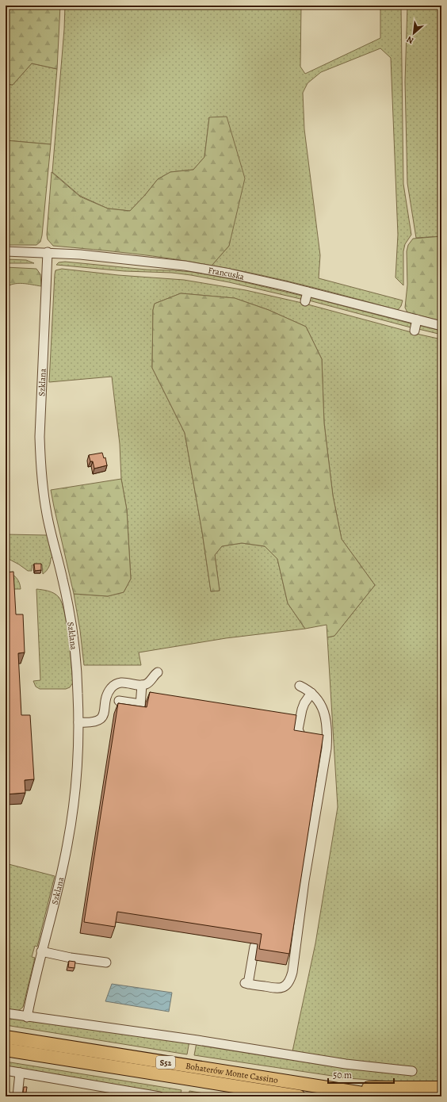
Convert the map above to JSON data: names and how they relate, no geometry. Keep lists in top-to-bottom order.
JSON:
{
  "streets": {
    "highway": ["S52", "Bohaterów Monte Cassino"],
    "street": ["Francuska", "Szklana"]
  },
  "crossings": [
    ["Francuska", "Szklana"]
  ],
  "scale_bar": "50 m",
  "north": "bottom left"
}
